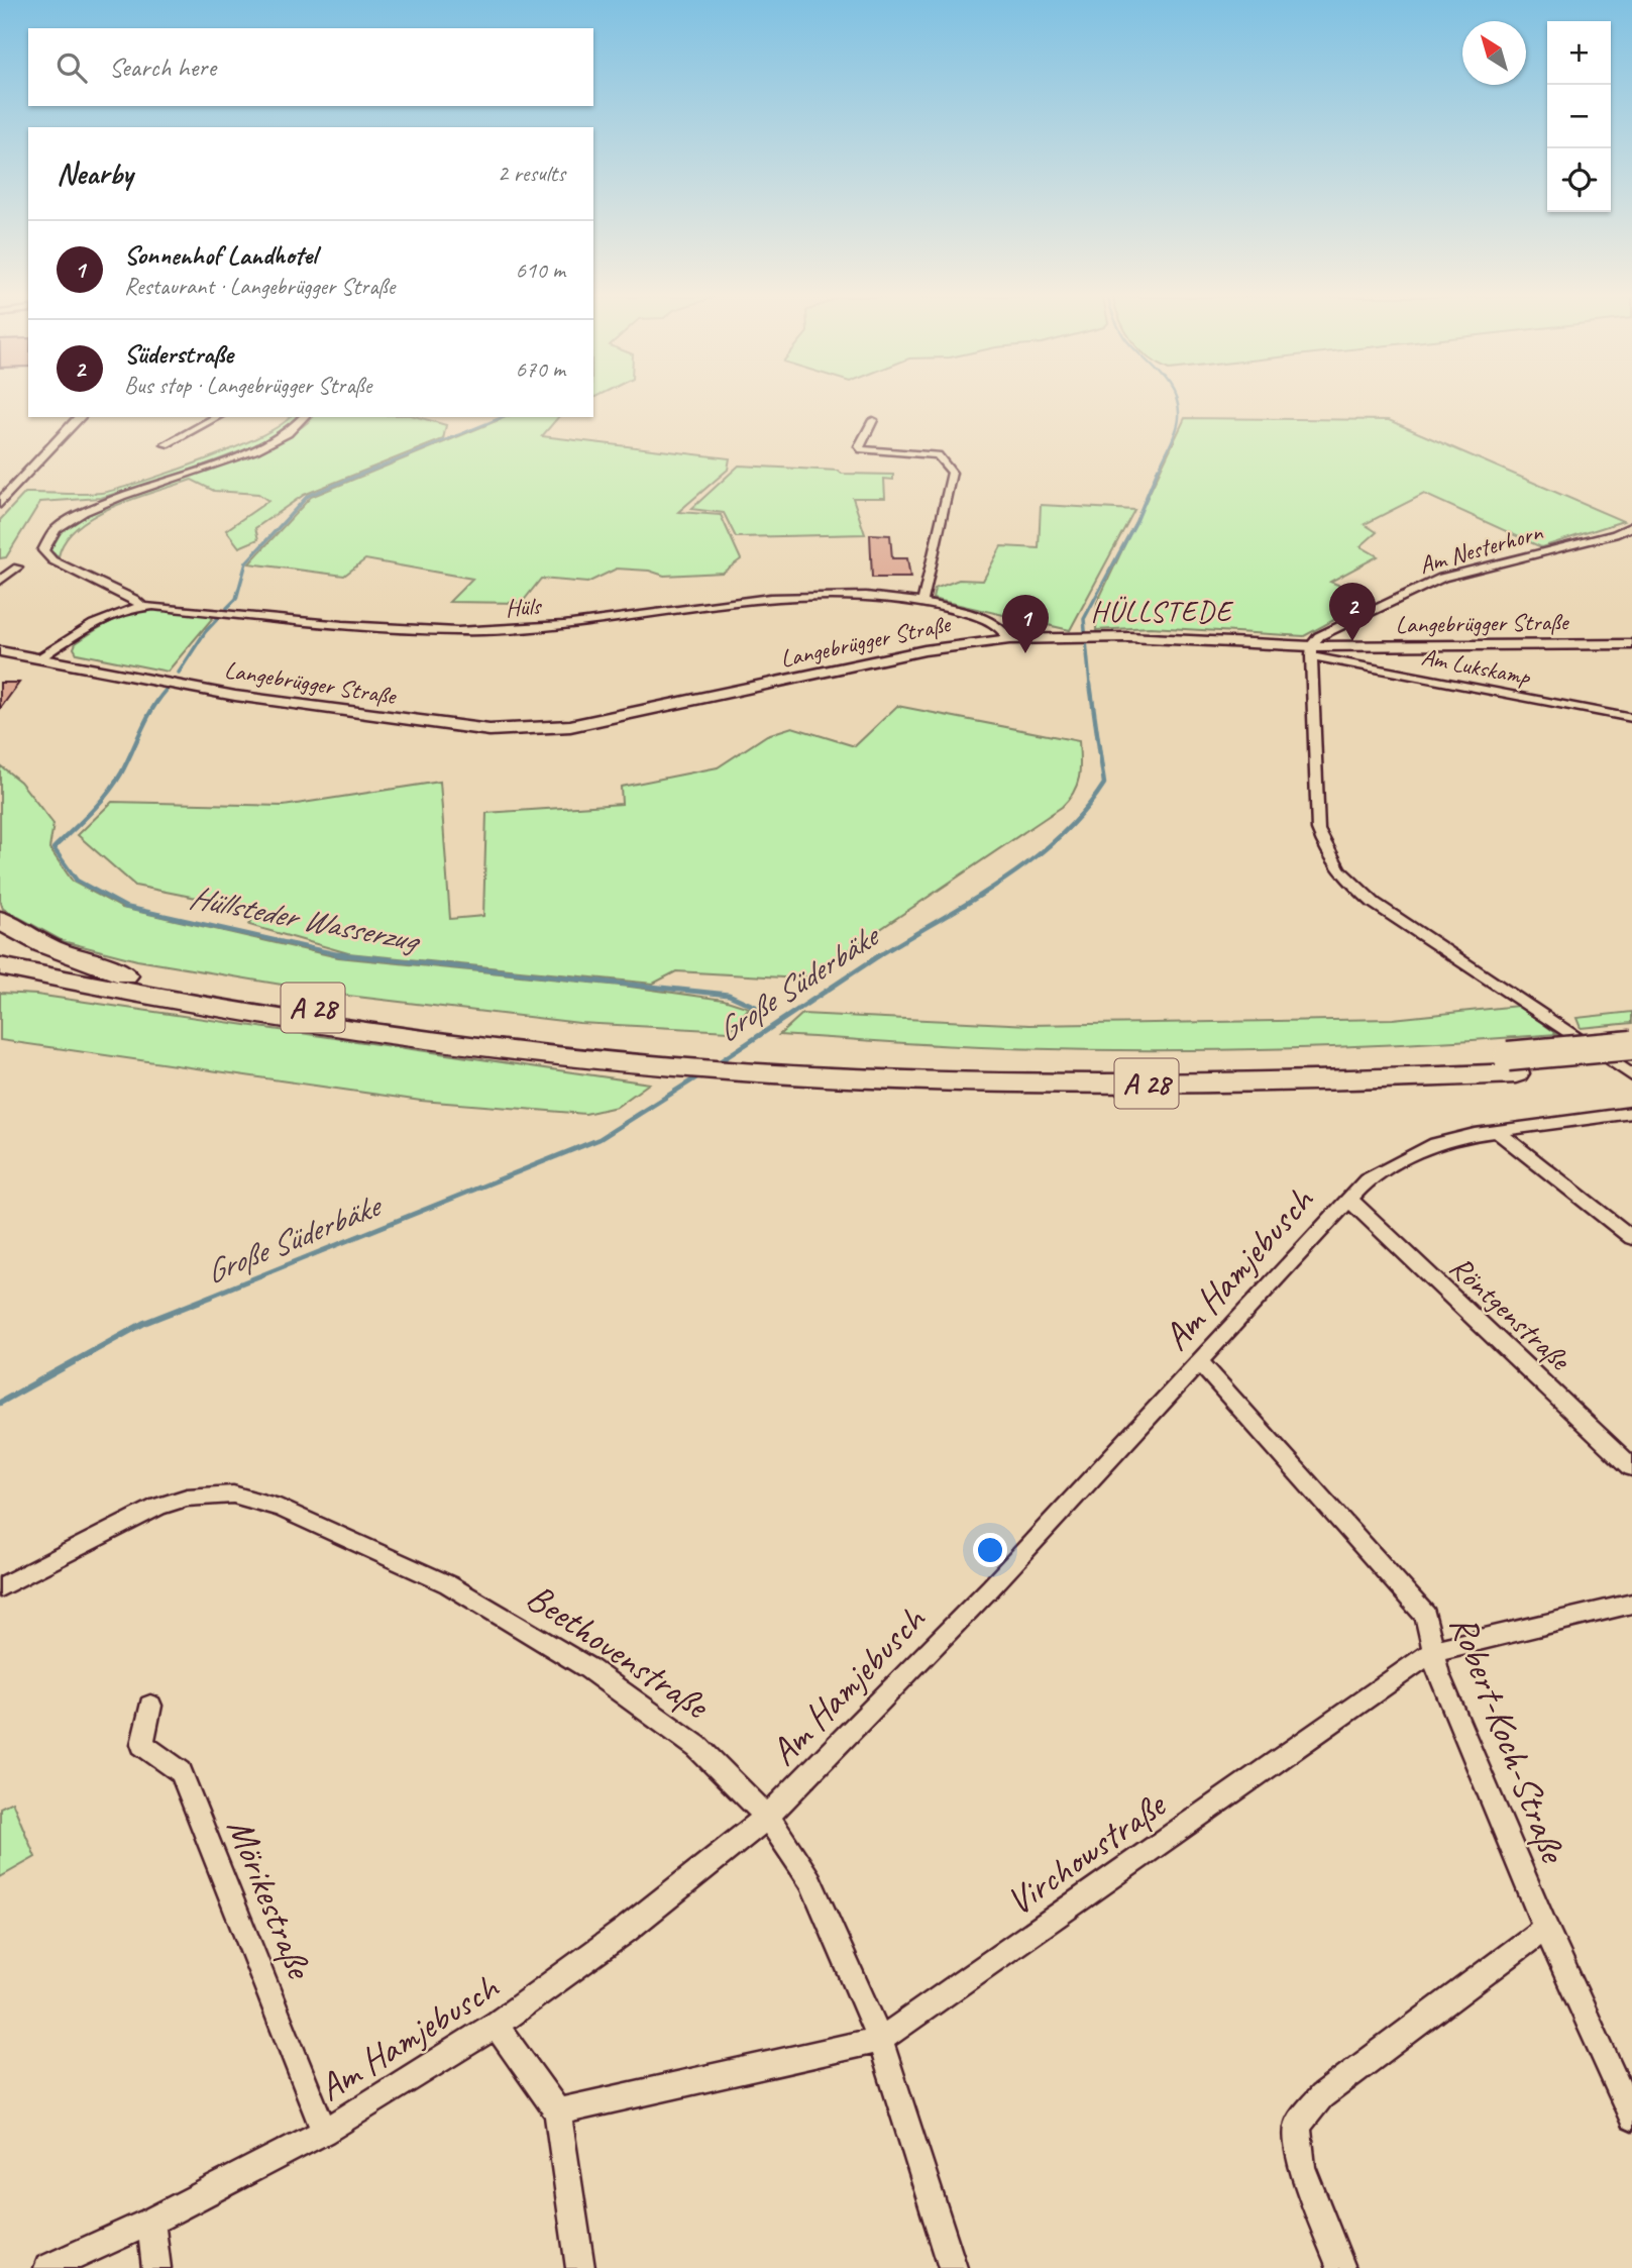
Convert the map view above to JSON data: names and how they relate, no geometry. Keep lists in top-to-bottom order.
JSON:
{
  "streets": {
    "highway": ["A 28"],
    "street": [
      "Am Nesterhorn",
      "Hüls",
      "Langebrügger Straße",
      "Am Lukskamp",
      "Am Hamjebusch",
      "Röntgenstraße",
      "Beethovenstraße",
      "Robert-Koch-Straße",
      "Virchowstraße",
      "Mörikestraße"
    ]
  },
  "crossings": [
    ["Am Nesterhorn", "Langebrügger Straße"],
    ["Am Nesterhorn", "Am Lukskamp"],
    ["Hüls", "Langebrügger Straße"],
    ["Langebrügger Straße", "Am Lukskamp"],
    ["Am Hamjebusch", "Röntgenstraße"],
    ["Am Hamjebusch", "Beethovenstraße"],
    ["Am Hamjebusch", "Robert-Koch-Straße"],
    ["Am Hamjebusch", "Mörikestraße"],
    ["Beethovenstraße", "Virchowstraße"],
    ["Robert-Koch-Straße", "Virchowstraße"]
  ],
  "districts": ["HÜLLSTEDE"],
  "water": ["Hüllsteder Wasserzug", "Große Süderbäke"],
  "north": "top left",
  "page": {
    "map_buttons": ["+", "−"],
    "search": "Search here",
    "heading": ["Nearby", "2 results"],
    "list": [
      {
        "mark": "1",
        "name": "Sonnenhof Landhotel",
        "note": "Restaurant · Langebrügger Straße",
        "value": "610 m"
      },
      {
        "mark": "2",
        "name": "Süderstraße",
        "note": "Bus stop · Langebrügger Straße",
        "value": "670 m"
      }
    ],
    "pins": ["2", "1"]
  }
}
